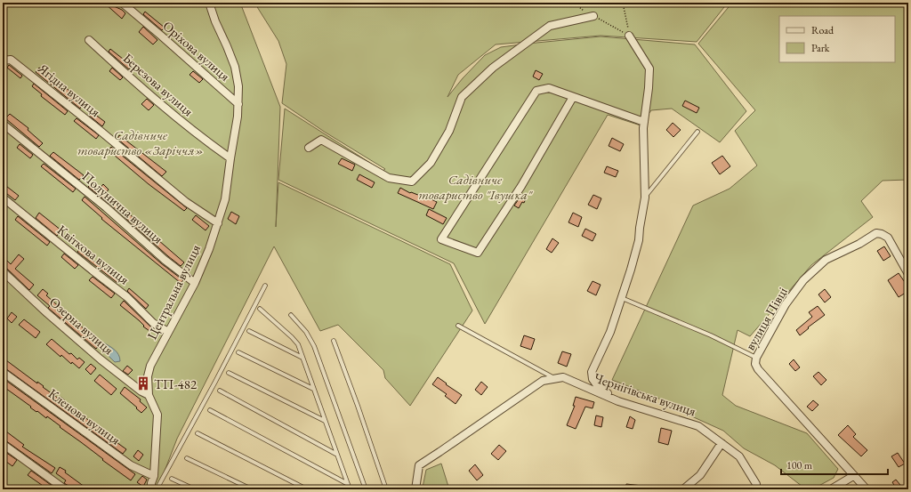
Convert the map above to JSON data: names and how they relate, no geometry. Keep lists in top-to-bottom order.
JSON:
{
  "streets": {
    "street": [
      "Оріхова вулиця",
      "Березова вулиця",
      "Ягідна вулиця",
      "Полунична вулиця",
      "Квіткова вулиця",
      "Центральна вулиця",
      "вулиця Півці",
      "Озерна вулиця",
      "Чернігівська вулиця",
      "Кленова вулиця"
    ]
  },
  "crossings": [
    ["Оріхова вулиця", "Центральна вулиця"],
    ["Березова вулиця", "Центральна вулиця"],
    ["Ягідна вулиця", "Центральна вулиця"],
    ["Полунична вулиця", "Центральна вулиця"],
    ["Квіткова вулиця", "Центральна вулиця"],
    ["Центральна вулиця", "Озерна вулиця"],
    ["Центральна вулиця", "Кленова вулиця"]
  ],
  "parks": ["Садівниче товариство «Заріччя»", "Садівниче товариство \"Івушка\""],
  "places": {
    "building": ["ТП-482"]
  },
  "legend": ["Road", "Park"],
  "scale_bar": "100 m"
}
